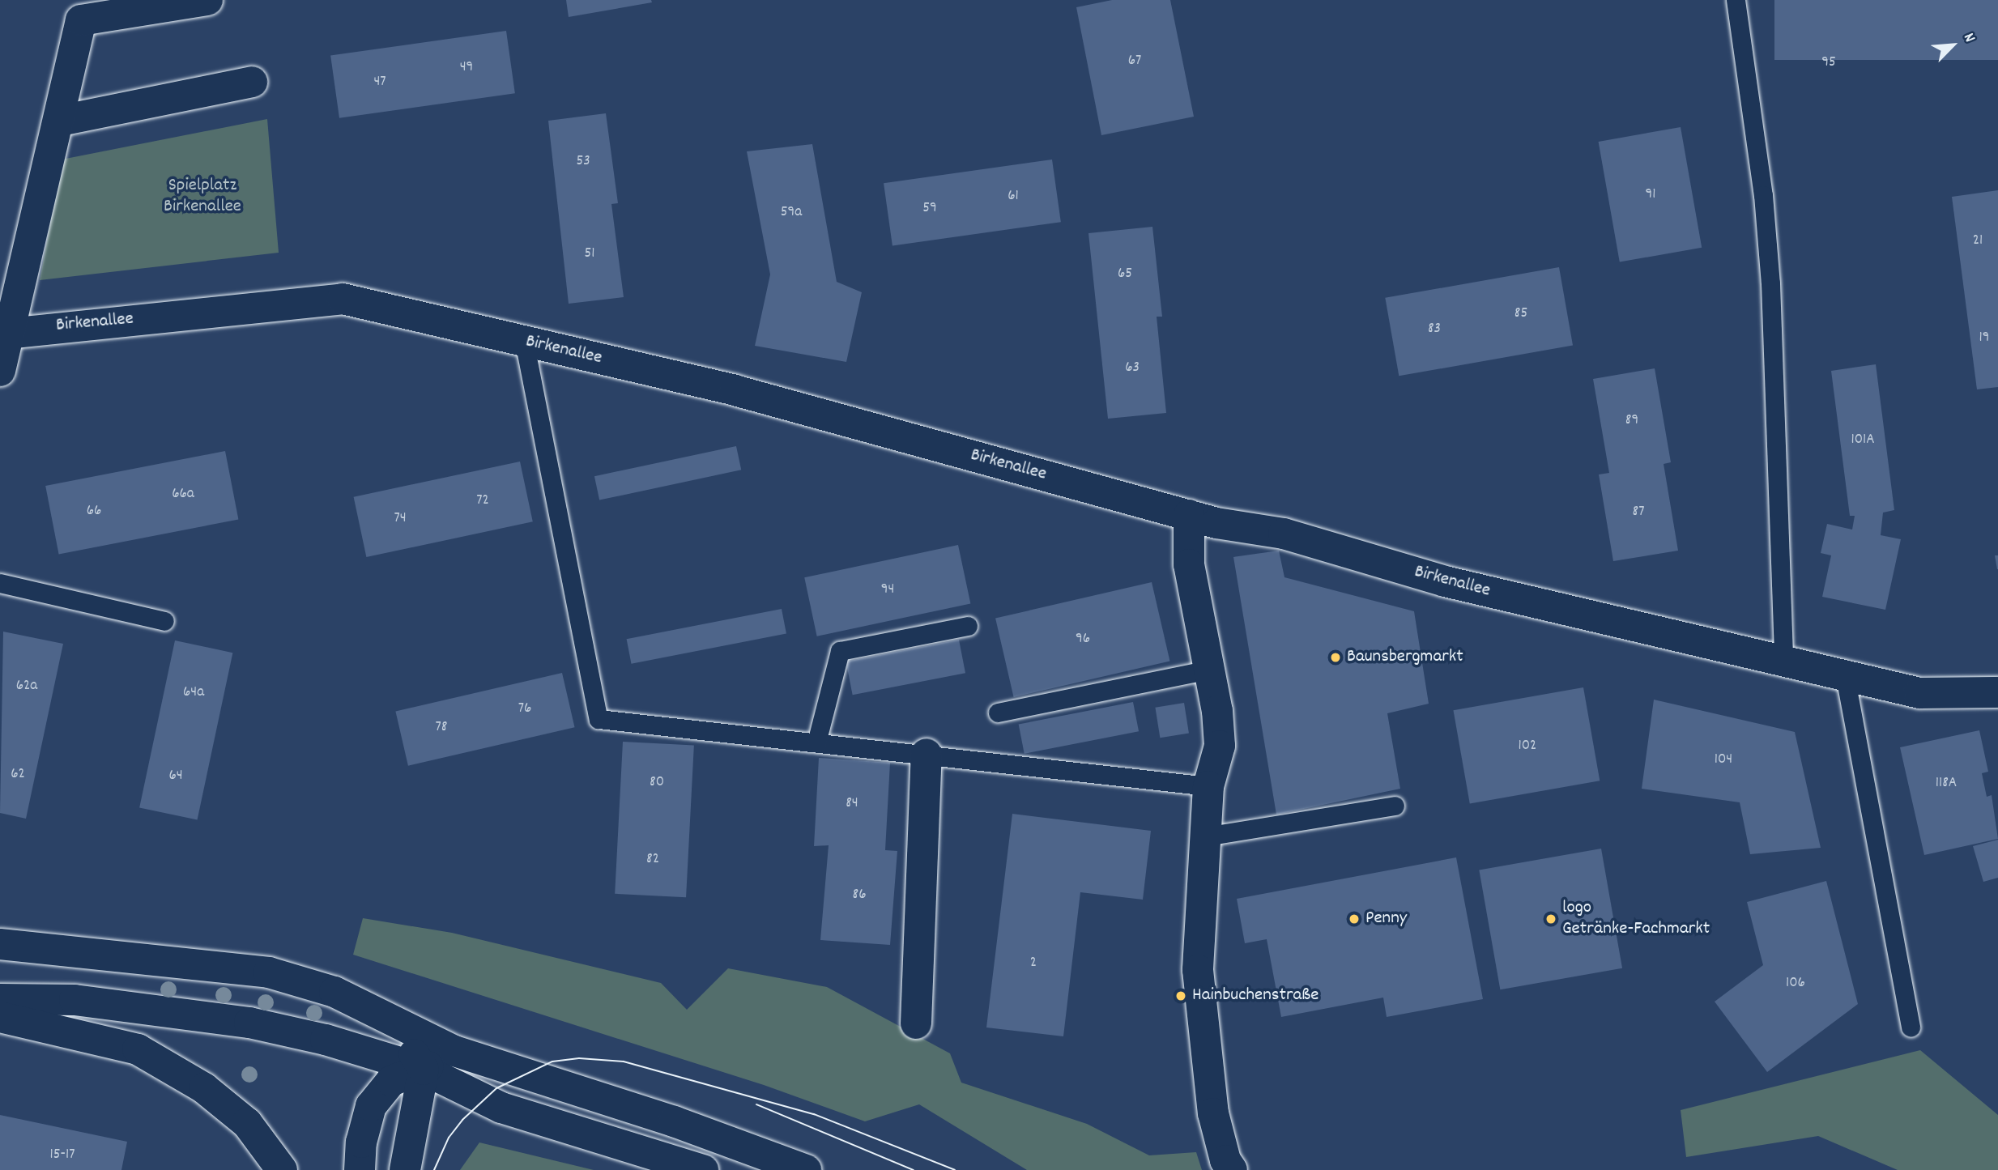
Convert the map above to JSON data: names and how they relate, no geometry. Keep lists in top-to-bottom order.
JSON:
{
  "streets": {
    "street": ["Birkenallee"]
  },
  "parks": ["Spielplatz Birkenallee"],
  "places": [
    "Baunsbergmarkt",
    "Penny",
    "logo Getränke-Fachmarkt",
    "Hainbuchenstraße"
  ],
  "house_numbers": [
    "67",
    "95",
    "49",
    "47",
    "53",
    "91",
    "61",
    "59",
    "59a",
    "21",
    "51",
    "65",
    "85",
    "83",
    "19",
    "63",
    "89",
    "101A",
    "66a",
    "72",
    "66",
    "87",
    "74",
    "94",
    "96",
    "62a",
    "64a",
    "76",
    "78",
    "102",
    "104",
    "62",
    "64",
    "80",
    "118A",
    "84",
    "82",
    "86",
    "2",
    "106",
    "15-17"
  ],
  "north": "top right"
}
